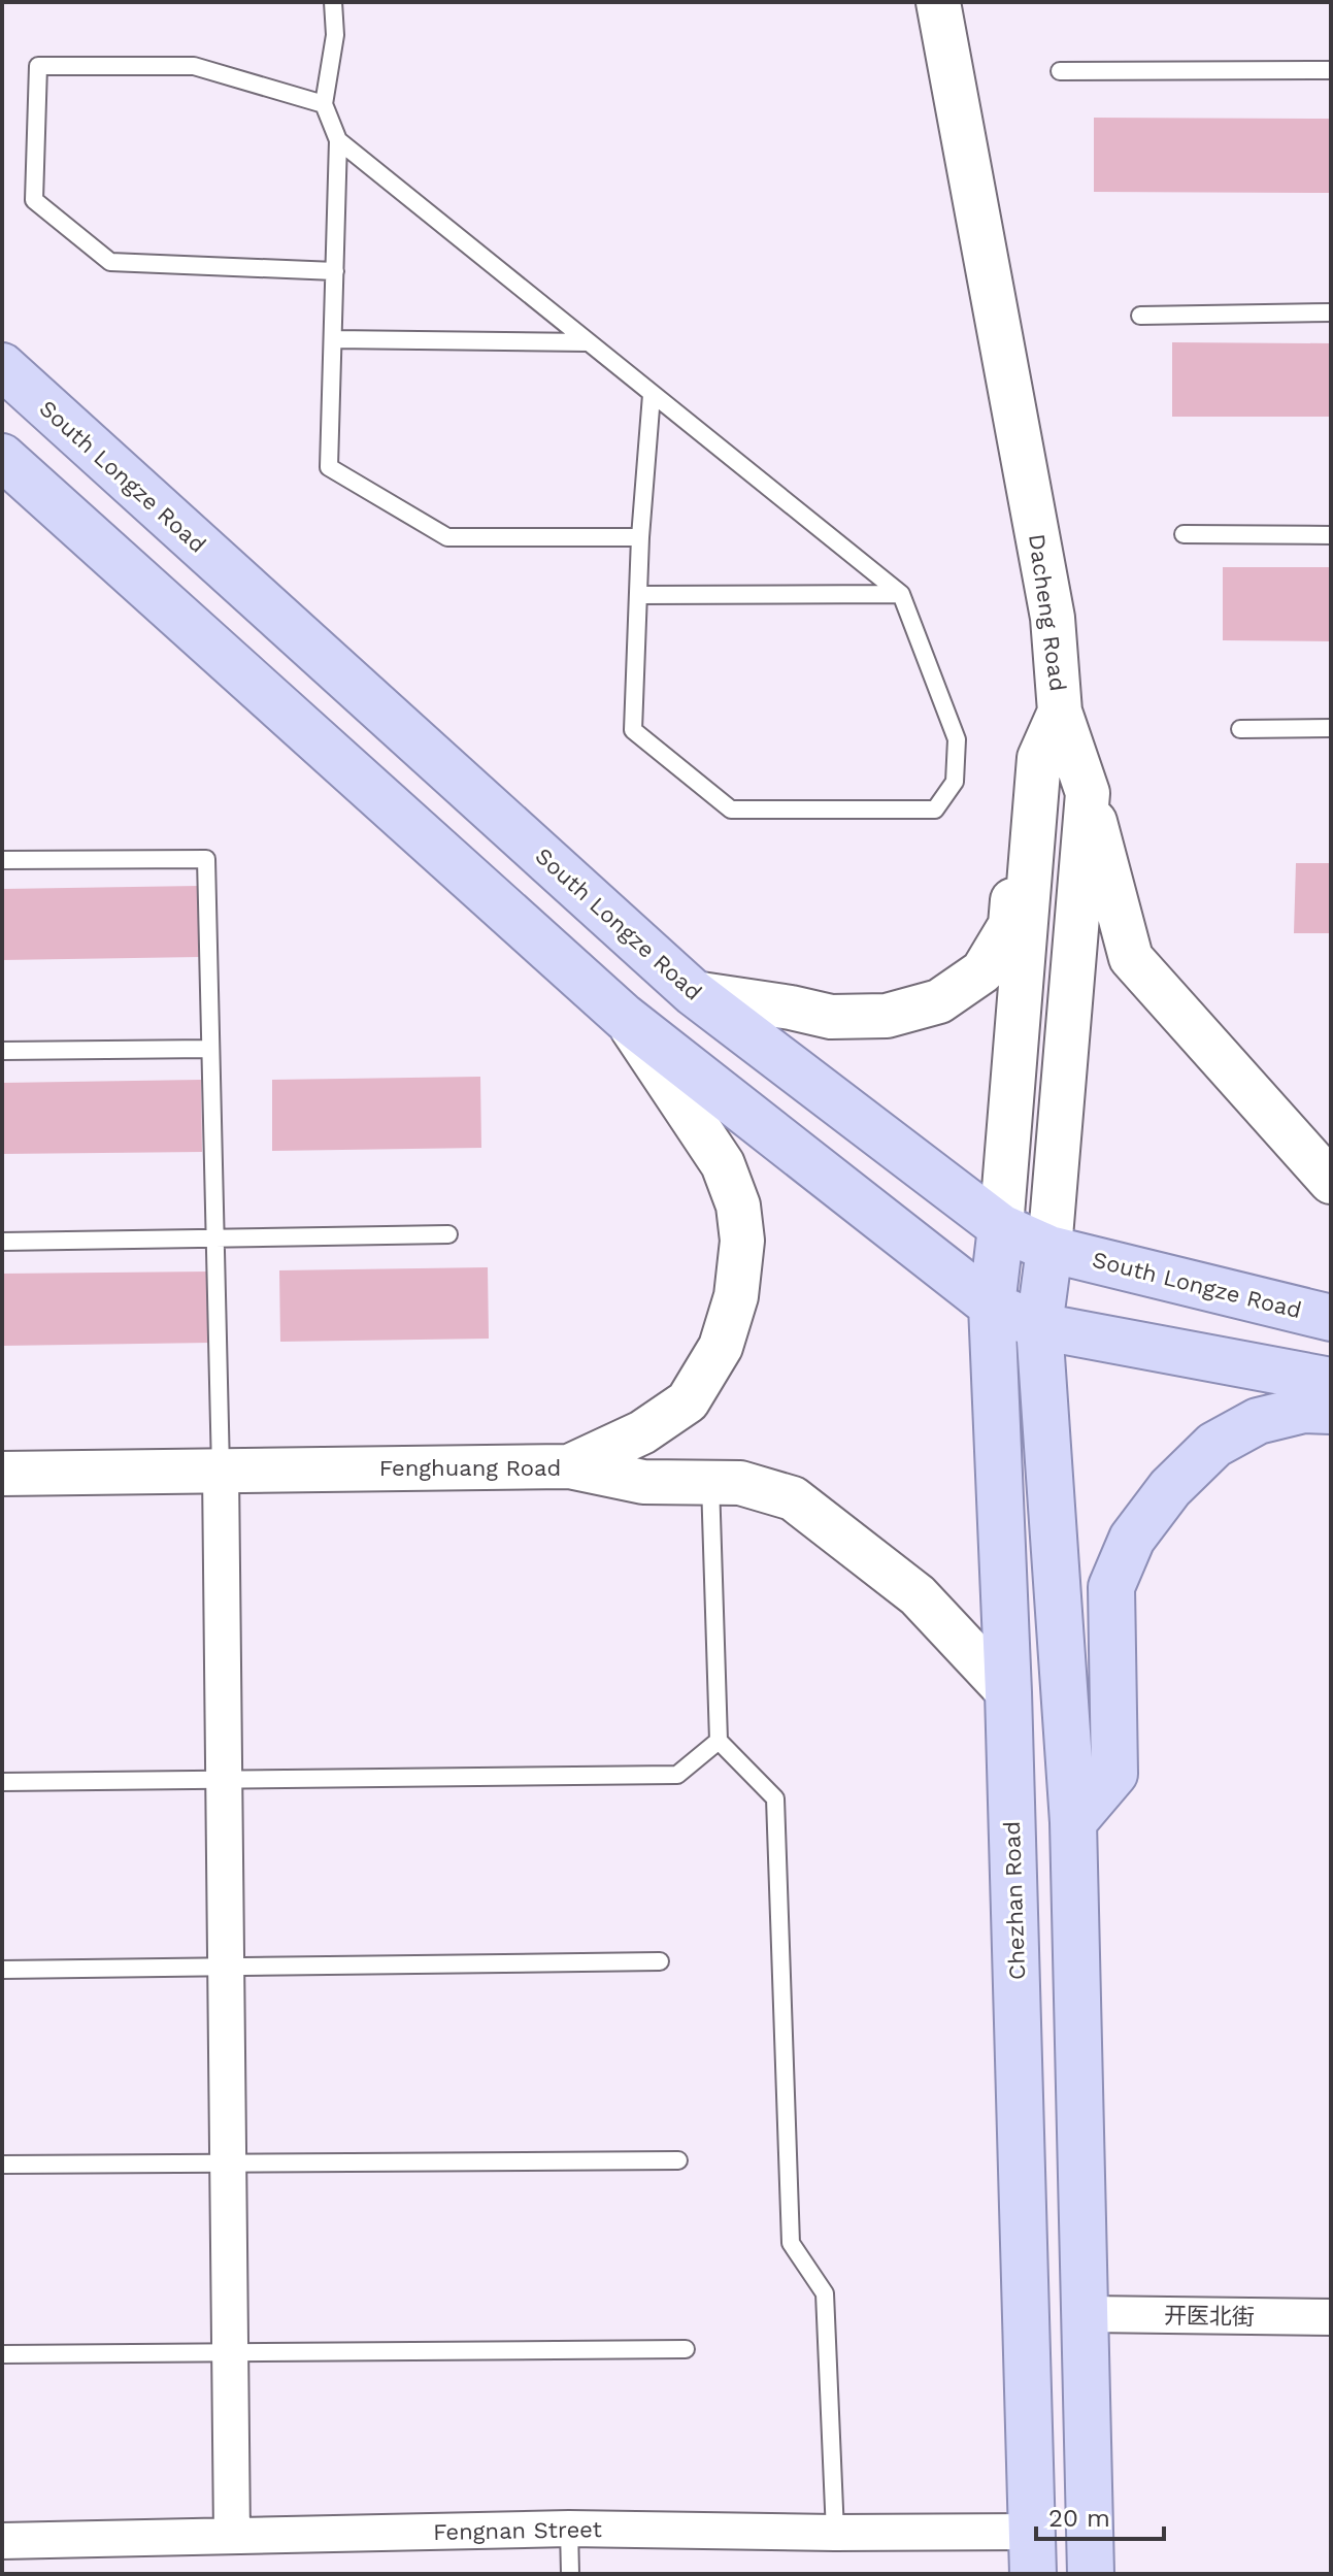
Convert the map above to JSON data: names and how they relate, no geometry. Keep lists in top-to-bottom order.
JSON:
{
  "streets": {
    "main road": ["South Longze Road", "Chezhan Road"],
    "street": [
      "Dacheng Road",
      "Fenghuang Road",
      "开医北街",
      "Fengnan Street"
    ]
  },
  "crossings": [
    ["South Longze Road", "Dacheng Road"],
    ["South Longze Road", "Chezhan Road"],
    ["Dacheng Road", "Chezhan Road"],
    ["Fenghuang Road", "Chezhan Road"],
    ["Chezhan Road", "Fengnan Street"]
  ],
  "scale_bar": "20 m"
}
